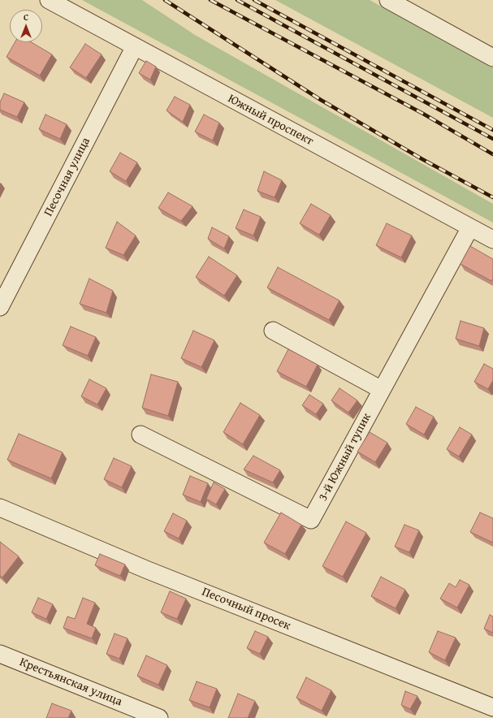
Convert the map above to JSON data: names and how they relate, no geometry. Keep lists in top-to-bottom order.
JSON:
{
  "streets": {
    "street": [
      "Южный проспект",
      "Песочная улица",
      "3-й Южный тупик",
      "Песочный просек",
      "Крестьянская улица"
    ]
  },
  "crossings": [
    ["Южный проспект", "Песочная улица"],
    ["Южный проспект", "3-й Южный тупик"]
  ],
  "north": "top"
}
